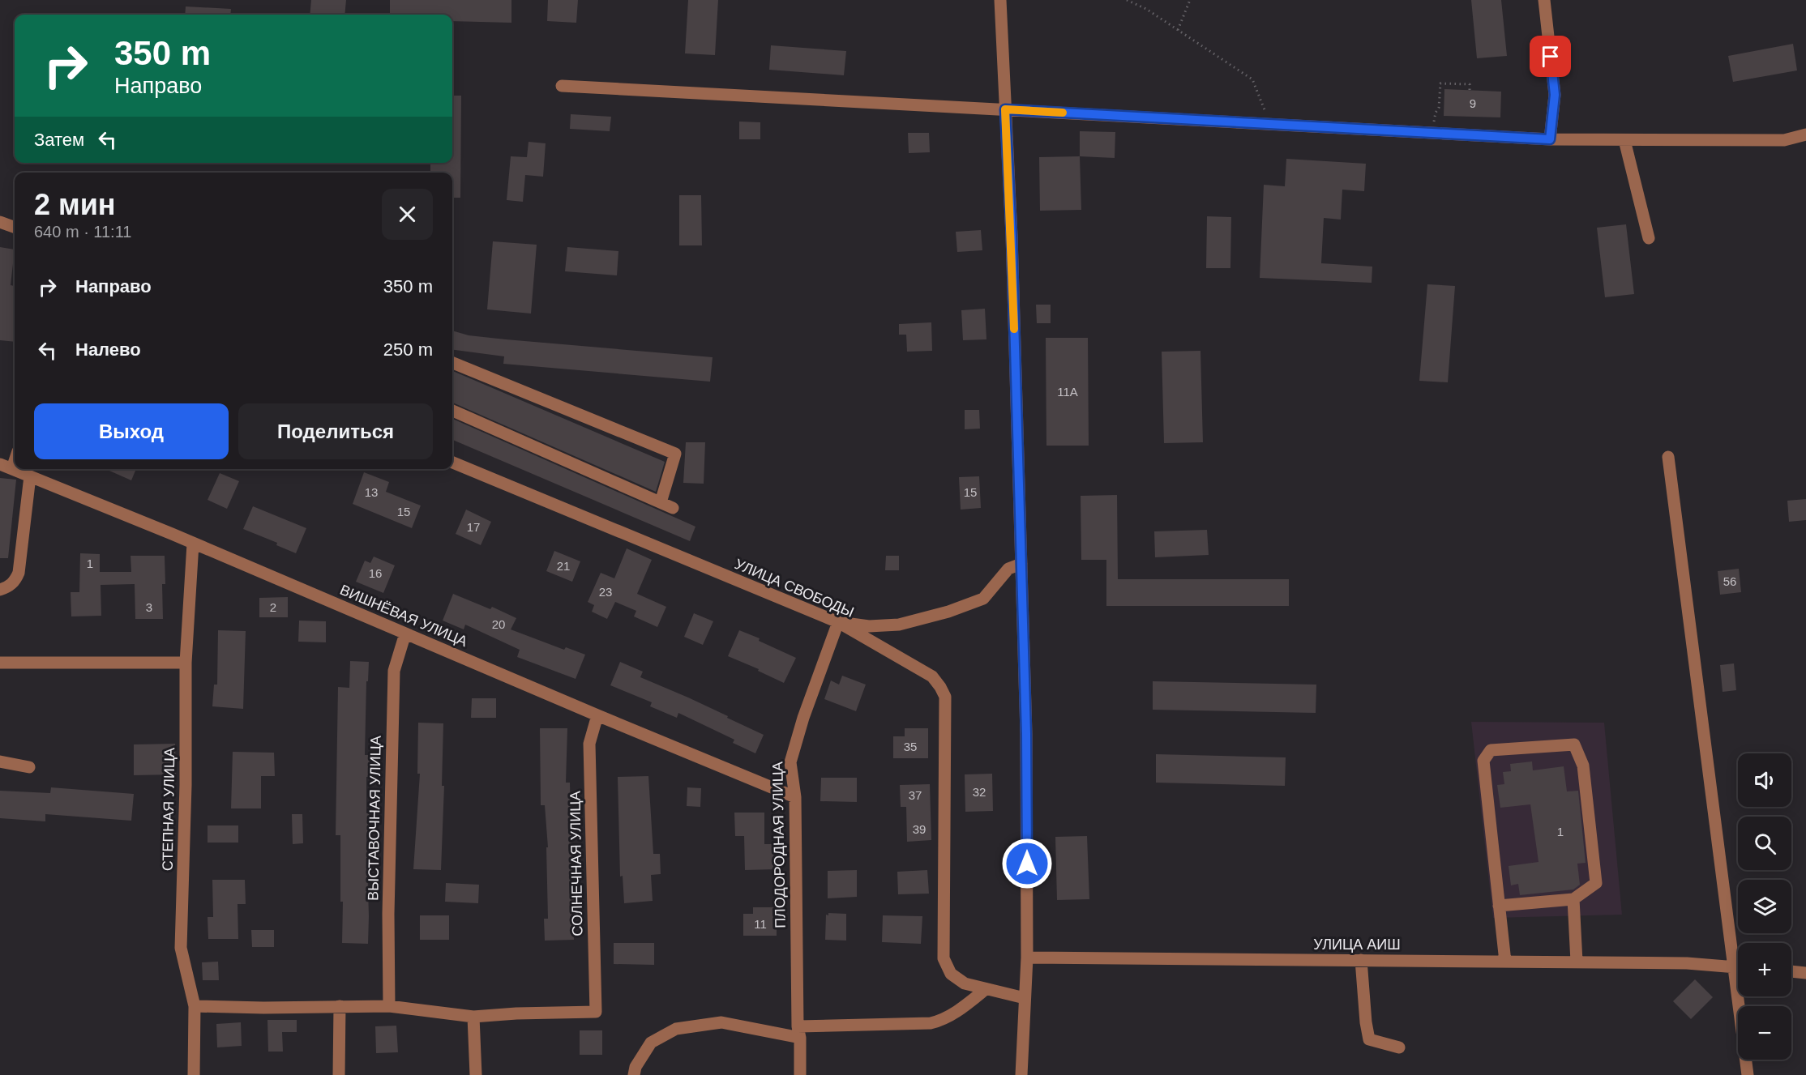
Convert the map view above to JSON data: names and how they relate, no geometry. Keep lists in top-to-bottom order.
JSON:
{
  "streets": {
    "street": [
      "УЛИЦА СВОБОДЫ",
      "ВИШНЁВАЯ УЛИЦА",
      "СТЕПНАЯ УЛИЦА",
      "ВЫСТАВОЧНАЯ УЛИЦА",
      "ПЛОДОРОДНАЯ УЛИЦА",
      "СОЛНЕЧНАЯ УЛИЦА",
      "УЛИЦА АИШ"
    ]
  },
  "crossings": [
    ["УЛИЦА СВОБОДЫ", "ПЛОДОРОДНАЯ УЛИЦА"],
    ["ВИШНЁВАЯ УЛИЦА", "СТЕПНАЯ УЛИЦА"],
    ["ВИШНЁВАЯ УЛИЦА", "ВЫСТАВОЧНАЯ УЛИЦА"],
    ["ВИШНЁВАЯ УЛИЦА", "ПЛОДОРОДНАЯ УЛИЦА"],
    ["ВИШНЁВАЯ УЛИЦА", "СОЛНЕЧНАЯ УЛИЦА"]
  ],
  "house_numbers": [
    "9",
    "11А",
    "13",
    "15",
    "15",
    "17",
    "1",
    "21",
    "16",
    "56",
    "23",
    "3",
    "2",
    "20",
    "35",
    "32",
    "37",
    "39",
    "1",
    "11"
  ],
  "page": {
    "turn": ["350 m", "Направо"],
    "then": "Затем",
    "heading": ["2 мин", "640 m · 11:11"],
    "list": [
      {
        "name": "Направо",
        "value": "350 m"
      },
      {
        "name": "Налево",
        "value": "250 m"
      }
    ],
    "buttons": ["Выход", "Поделиться"],
    "map_buttons": ["+", "−"]
  }
}
